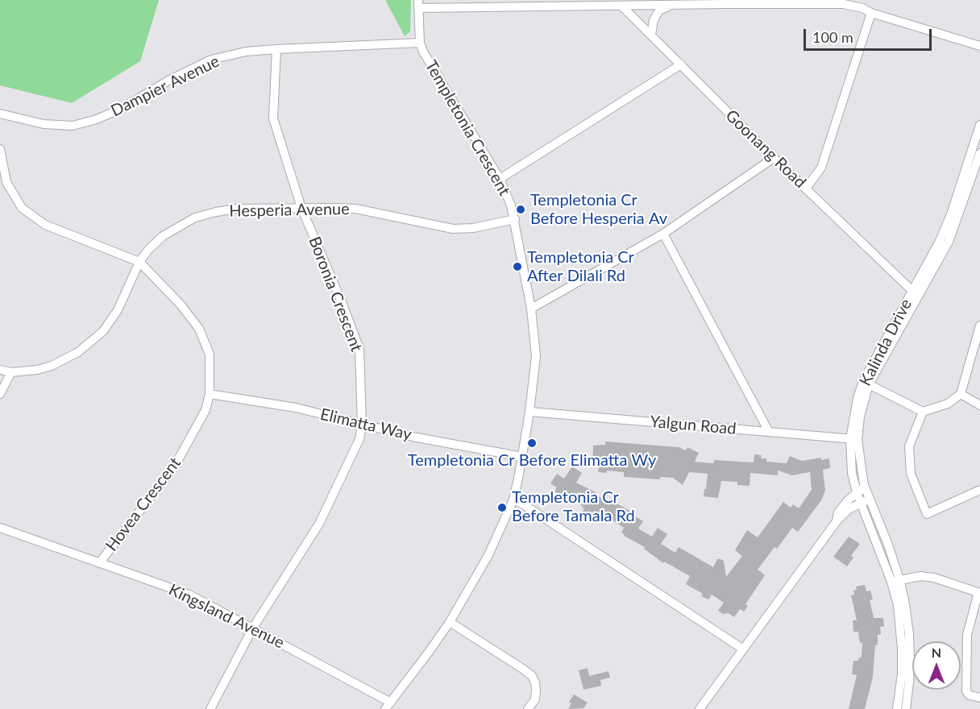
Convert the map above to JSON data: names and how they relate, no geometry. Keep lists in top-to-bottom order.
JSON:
{
  "streets": {
    "street": [
      "Dampier Avenue",
      "Templetonia Crescent",
      "Goonang Road",
      "Hesperia Avenue",
      "Boronia Crescent",
      "Kalinda Drive",
      "Elimatta Way",
      "Yalgun Road",
      "Hovea Crescent",
      "Kingsland Avenue"
    ]
  },
  "crossings": [
    ["Dampier Avenue", "Templetonia Crescent"],
    ["Dampier Avenue", "Boronia Crescent"],
    ["Templetonia Crescent", "Hesperia Avenue"],
    ["Templetonia Crescent", "Elimatta Way"],
    ["Templetonia Crescent", "Yalgun Road"],
    ["Templetonia Crescent", "Kingsland Avenue"],
    ["Goonang Road", "Kalinda Drive"],
    ["Hesperia Avenue", "Boronia Crescent"],
    ["Hesperia Avenue", "Hovea Crescent"],
    ["Boronia Crescent", "Elimatta Way"],
    ["Boronia Crescent", "Kingsland Avenue"],
    ["Kalinda Drive", "Yalgun Road"],
    ["Elimatta Way", "Hovea Crescent"],
    ["Hovea Crescent", "Kingsland Avenue"]
  ],
  "places": [
    "Templetonia Cr Before Hesperia Av",
    "Templetonia Cr After Dilali Rd",
    "Templetonia Cr Before Elimatta Wy",
    "Templetonia Cr Before Tamala Rd"
  ],
  "scale_bar": "100 m",
  "north": "top"
}
